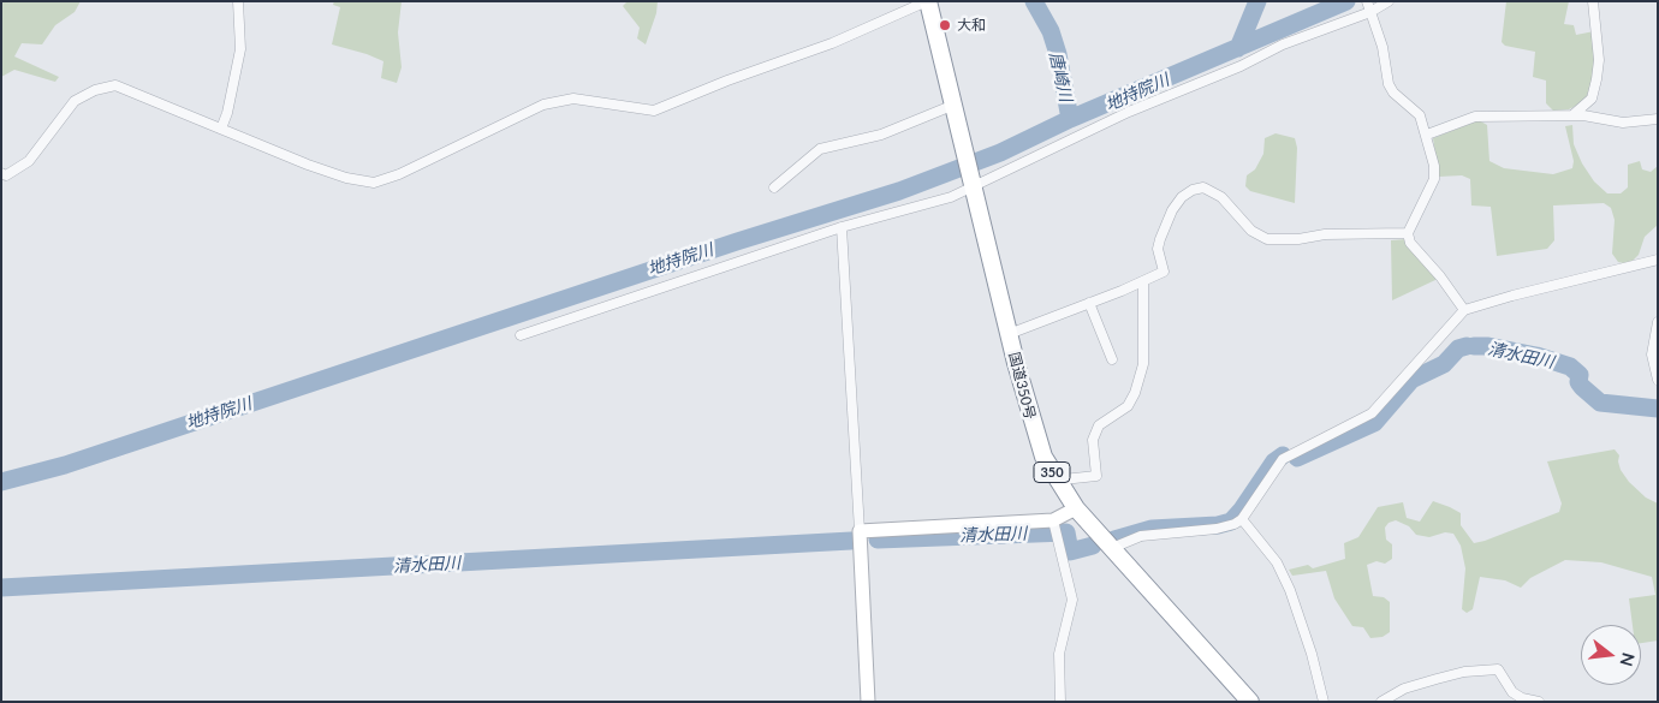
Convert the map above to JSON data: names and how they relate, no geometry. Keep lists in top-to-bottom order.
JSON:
{
  "streets": {
    "highway": ["国道350号", "350"]
  },
  "water": ["唐崎川", "地持院川", "清水田川"],
  "places": ["大和"],
  "north": "right"
}
